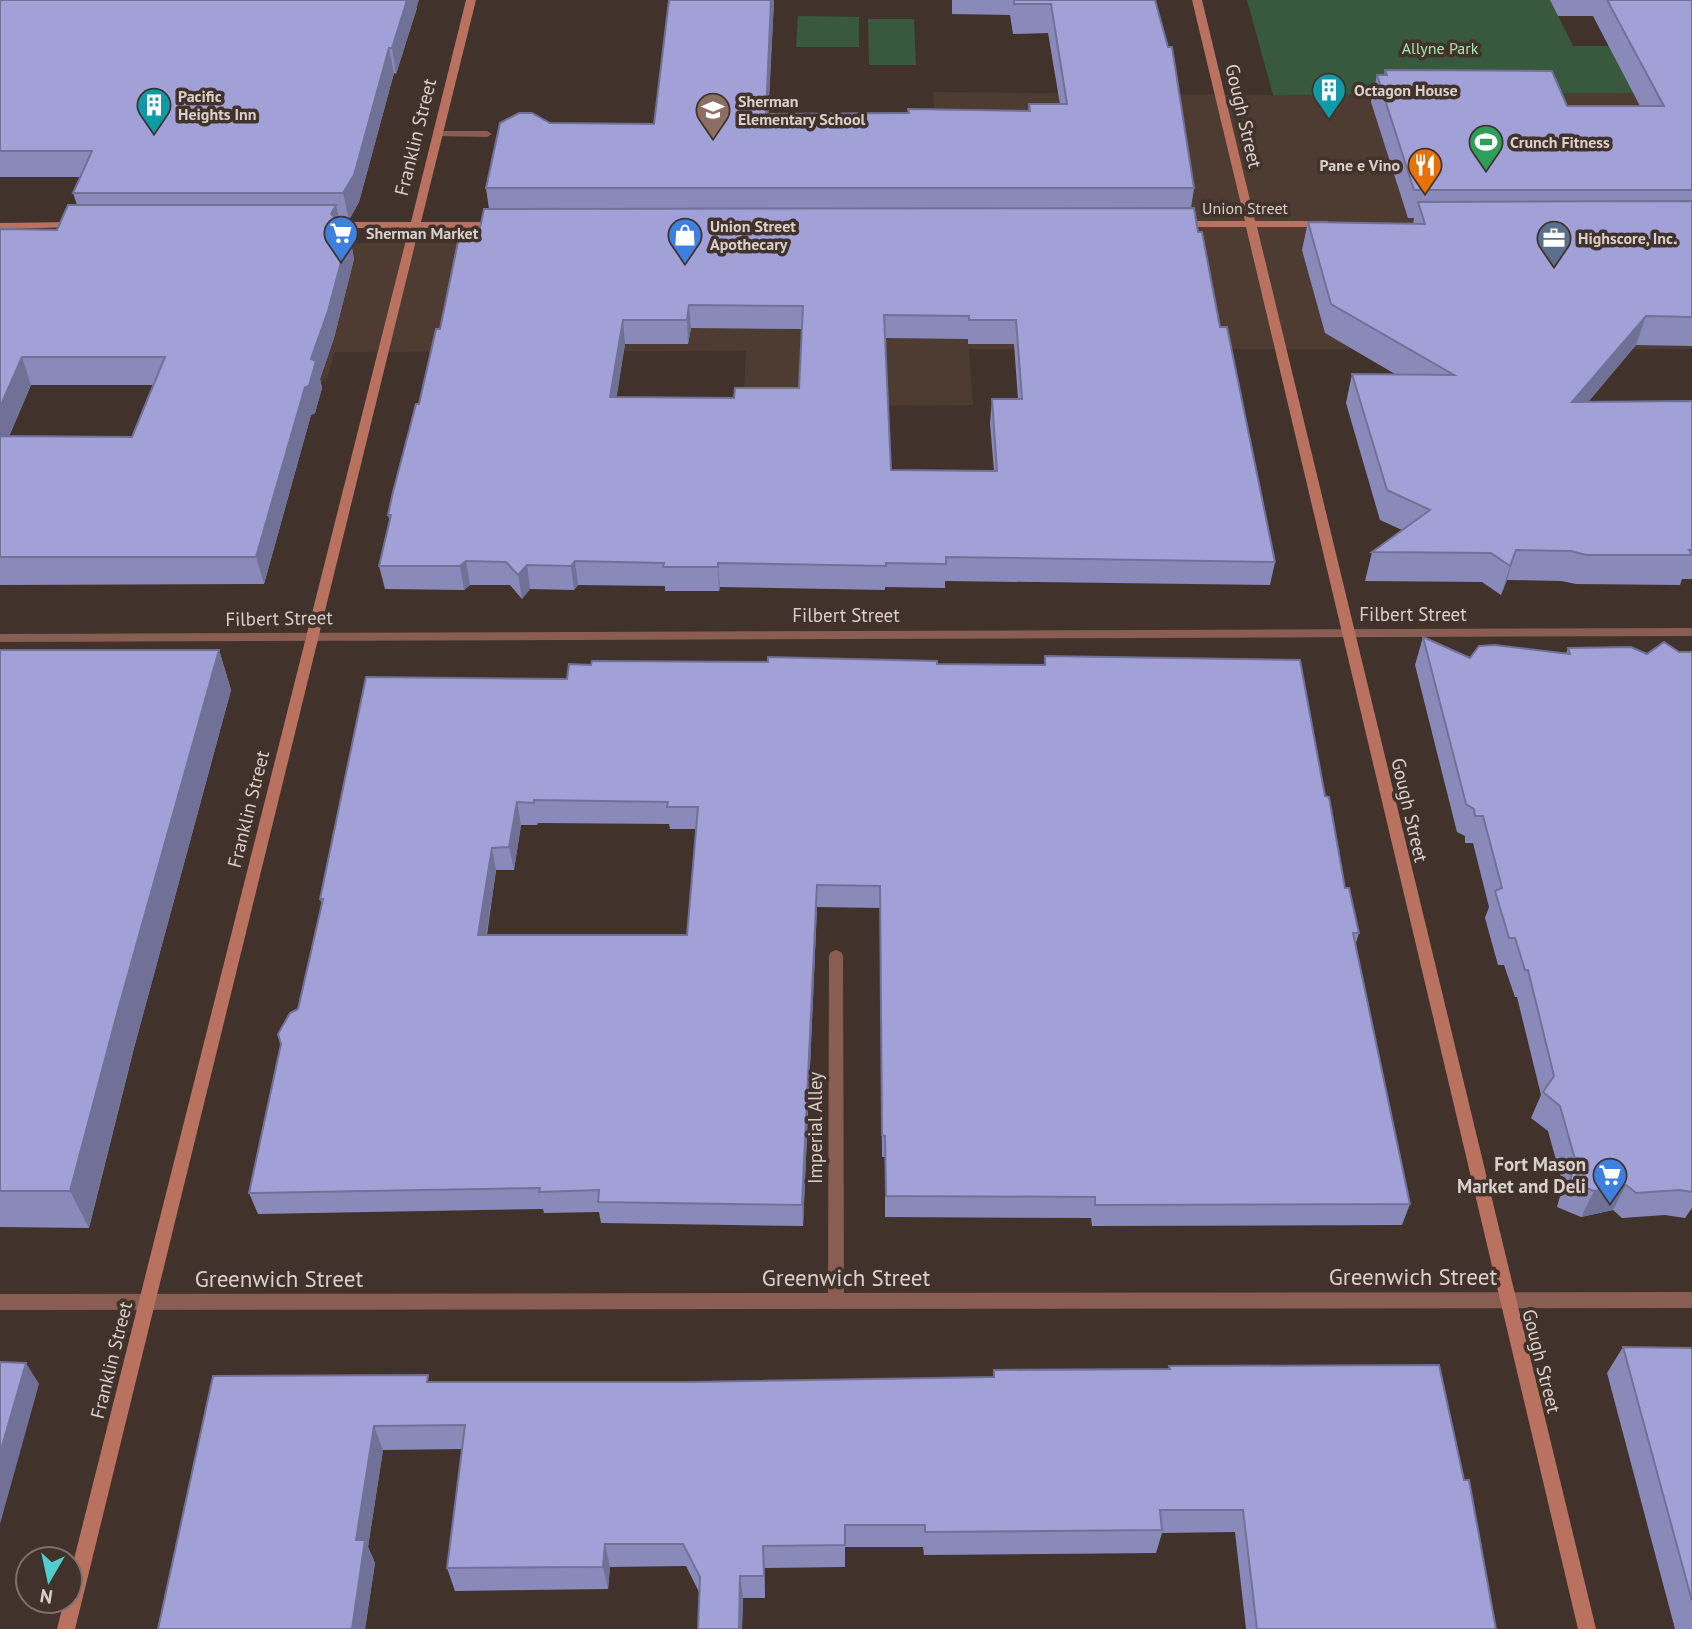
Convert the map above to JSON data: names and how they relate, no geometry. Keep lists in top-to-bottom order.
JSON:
{
  "streets": {
    "street": [
      "Gough Street",
      "Franklin Street",
      "Union Street",
      "Filbert Street",
      "Imperial Alley",
      "Greenwich Street"
    ]
  },
  "crossings": [
    ["Gough Street", "Union Street"],
    ["Gough Street", "Filbert Street"],
    ["Gough Street", "Greenwich Street"],
    ["Franklin Street", "Filbert Street"],
    ["Franklin Street", "Greenwich Street"],
    ["Imperial Alley", "Greenwich Street"]
  ],
  "parks": ["Allyne Park"],
  "places": {
    "building": ["Octagon House", "Pacific Heights Inn"],
    "school or university": ["Sherman Elementary School"],
    "sports": ["Crunch Fitness"],
    "restaurant": ["Pane e Vino"],
    "supermarket": ["Sherman Market", "Fort Mason Market and Deli"],
    "shop": ["Union Street Apothecary"],
    "office": ["Highscore, Inc."]
  },
  "north": "bottom"
}
